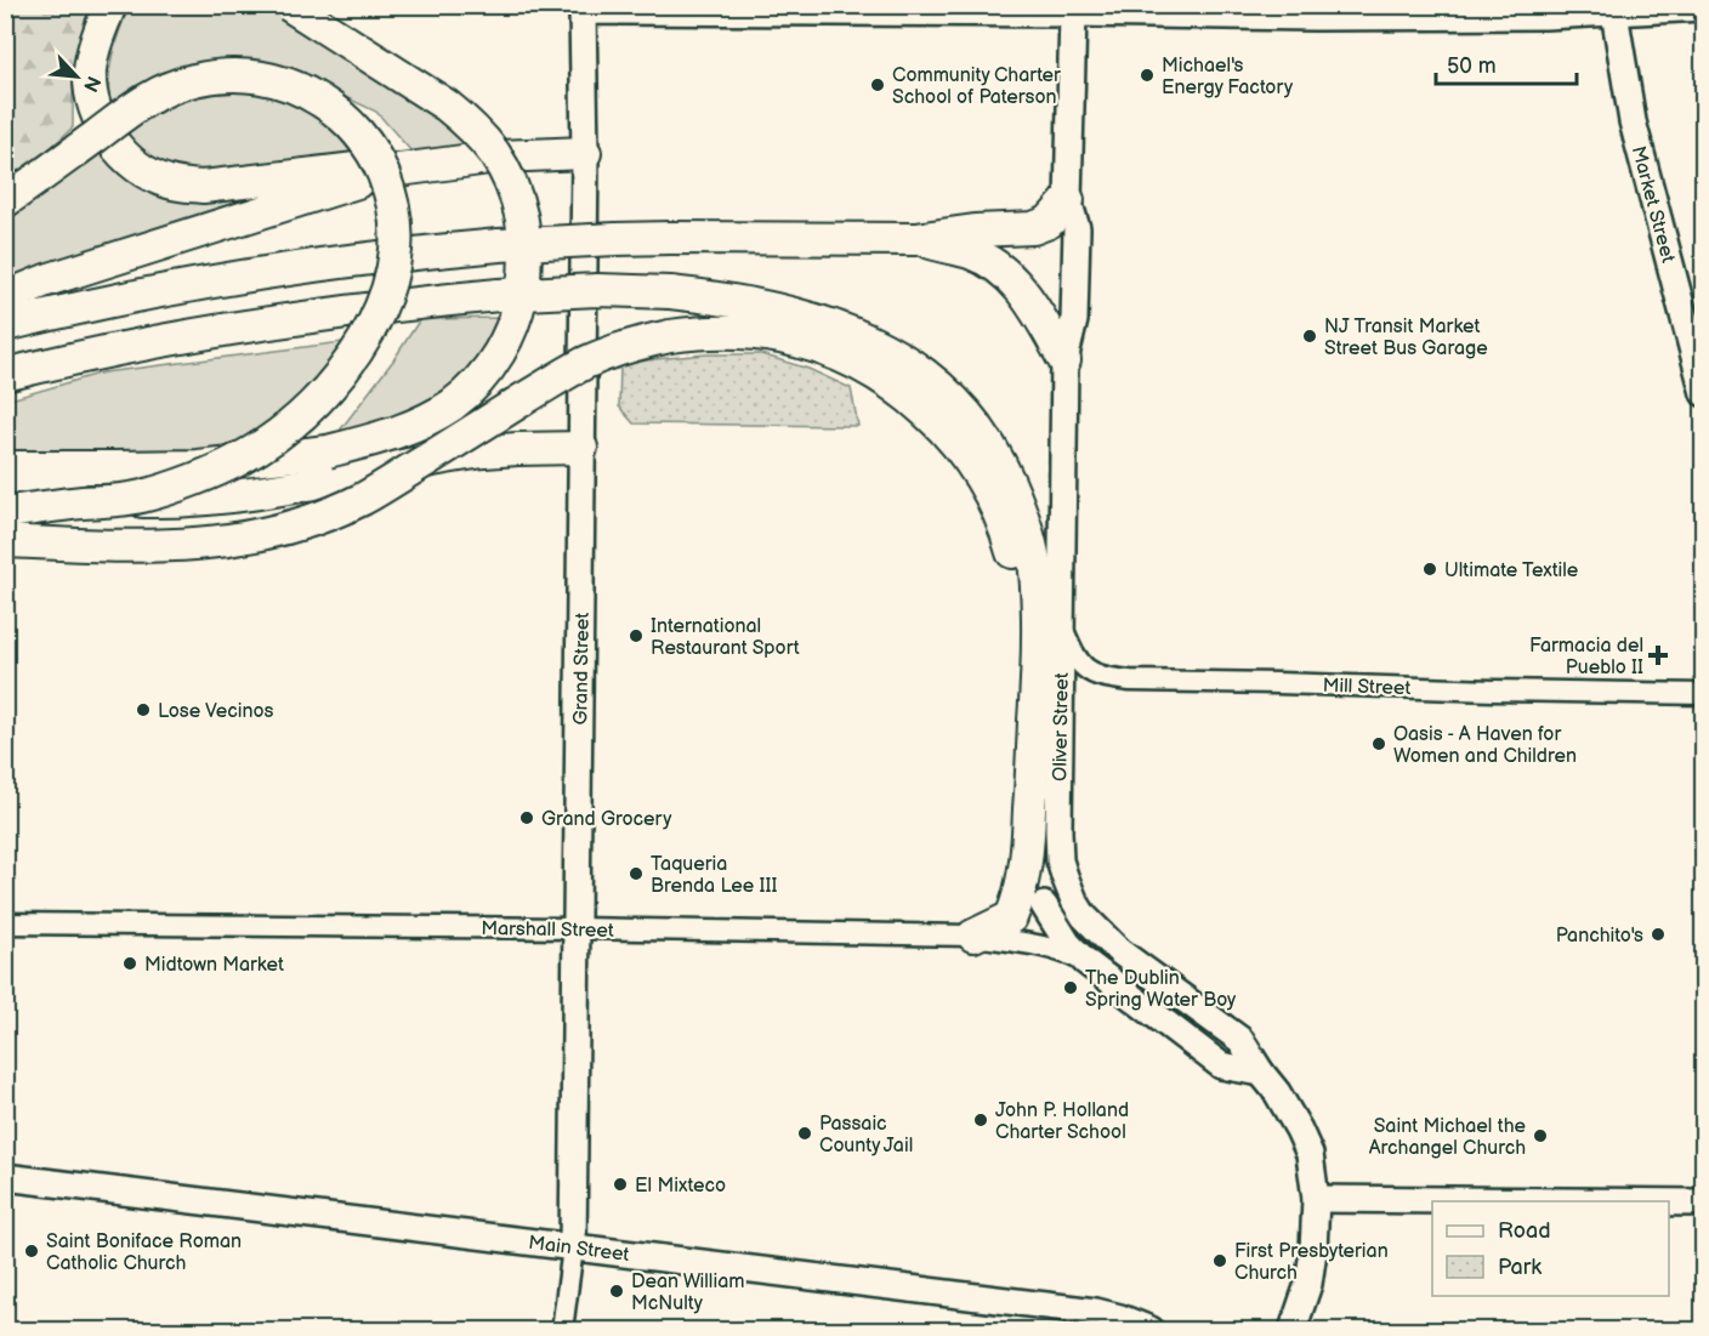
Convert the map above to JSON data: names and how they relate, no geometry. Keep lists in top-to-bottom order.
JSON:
{
  "streets": {
    "main road": [
      "Market Street",
      "Grand Street",
      "Oliver Street",
      "Main Street"
    ],
    "street": ["Mill Street", "Marshall Street"]
  },
  "crossings": [
    ["Grand Street", "Marshall Street"],
    ["Grand Street", "Main Street"],
    ["Mill Street", "Oliver Street"]
  ],
  "places": {
    "other": [
      "Michael's Energy Factory",
      "Community Charter School of Paterson",
      "NJ Transit Market Street Bus Garage",
      "Ultimate Textile",
      "International Restaurant Sport",
      "Lose Vecinos",
      "Oasis - A Haven for Women and Children",
      "Grand Grocery",
      "Taqueria Brenda Lee III",
      "Panchito's",
      "Midtown Market",
      "The Dublin Spring Water Boy",
      "John P. Holland Charter School",
      "Passaic County Jail",
      "Saint Michael the Archangel Church",
      "El Mixteco",
      "Saint Boniface Roman Catholic Church",
      "First Presbyterian Church",
      "Dean William McNulty"
    ],
    "health": ["Farmacia del Pueblo II"]
  },
  "legend": ["Road", "Park"],
  "scale_bar": "50 m",
  "north": "bottom right"
}
